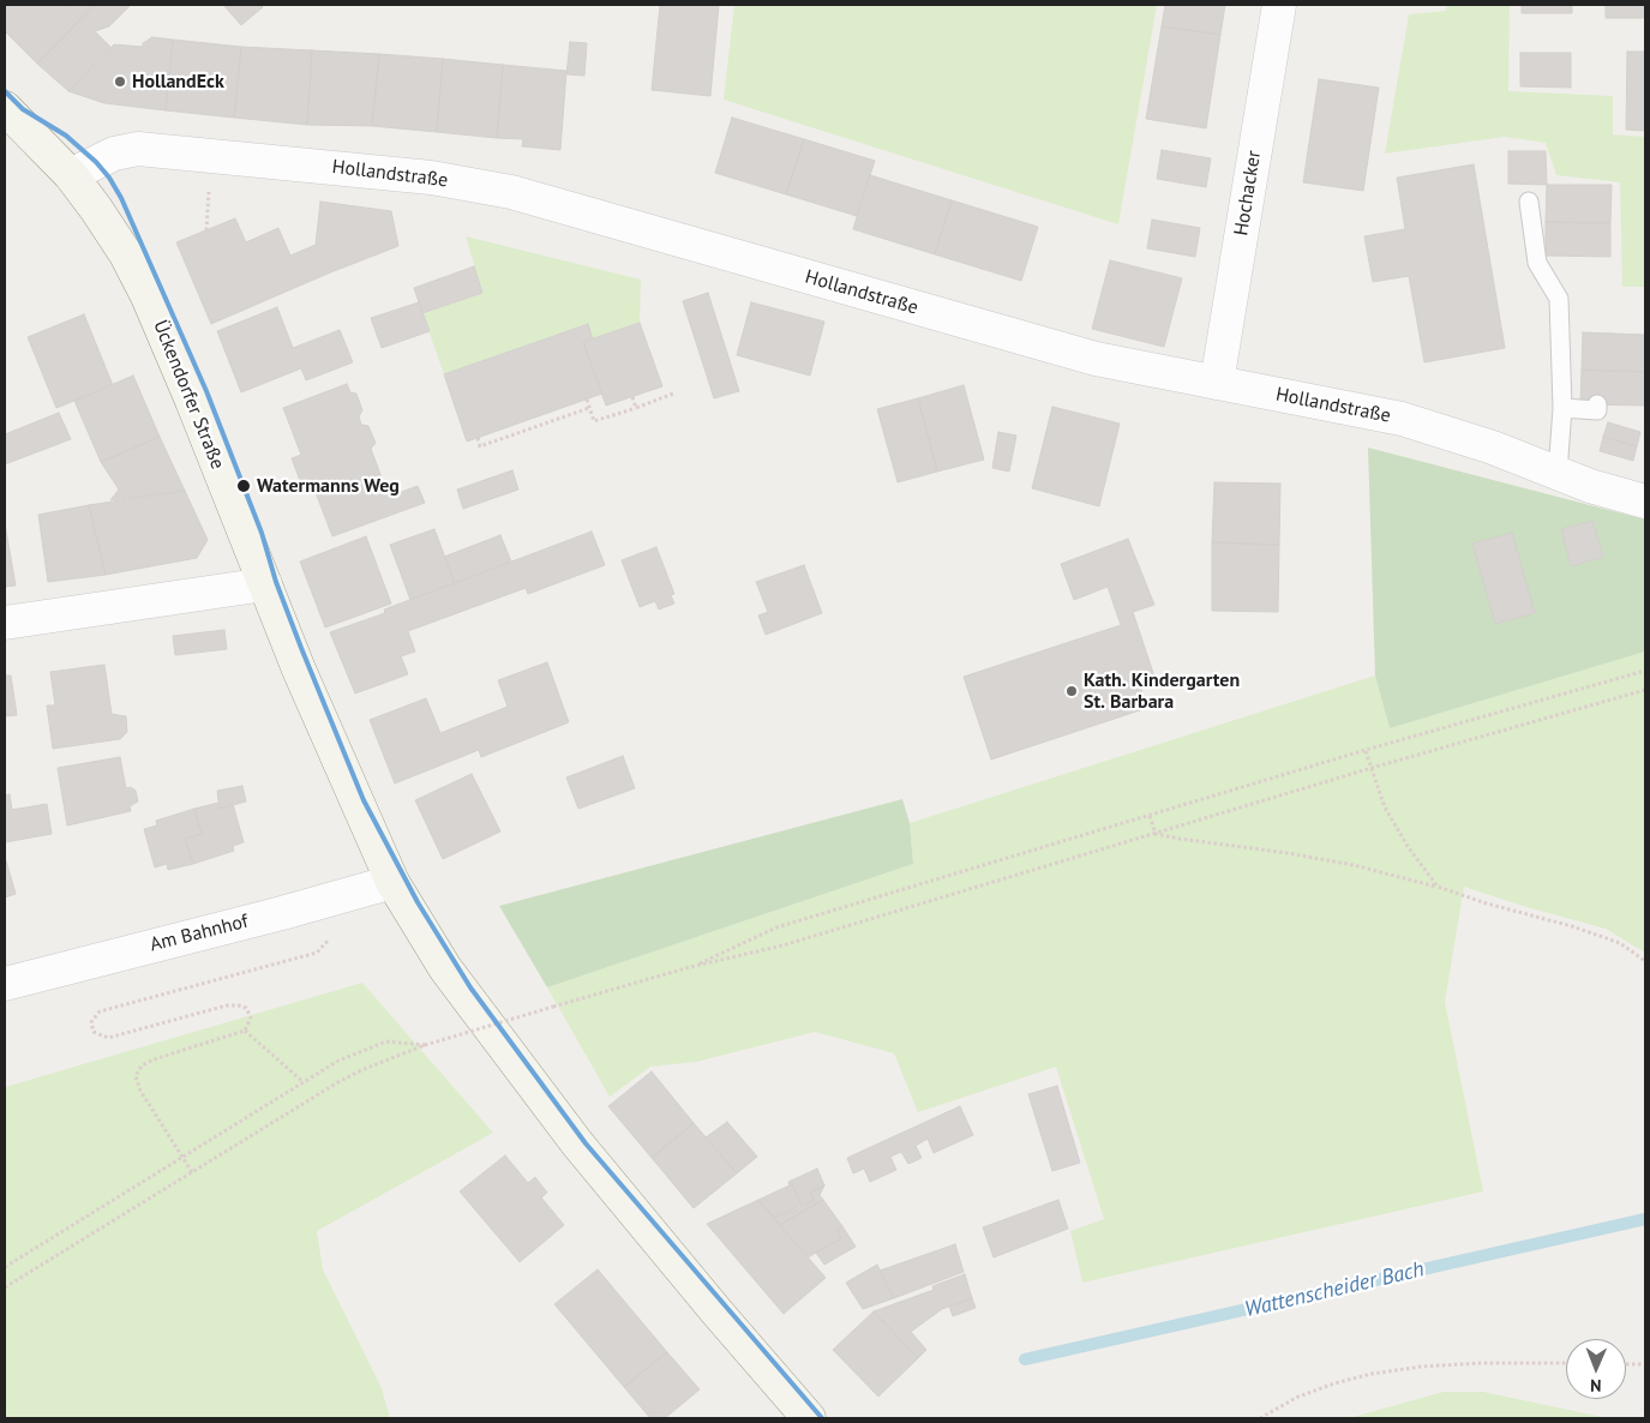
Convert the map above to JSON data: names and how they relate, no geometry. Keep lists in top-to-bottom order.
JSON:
{
  "streets": {
    "main road": ["Ückendorfer Straße"],
    "street": ["Hollandstraße", "Hochacker", "Am Bahnhof"]
  },
  "crossings": [
    ["Hollandstraße", "Hochacker"],
    ["Hollandstraße", "Ückendorfer Straße"],
    ["Ückendorfer Straße", "Am Bahnhof"]
  ],
  "water": ["Wattenscheider Bach"],
  "places": ["HollandEck", "Watermanns Weg", "Kath. Kindergarten St. Barbara"],
  "north": "bottom"
}
